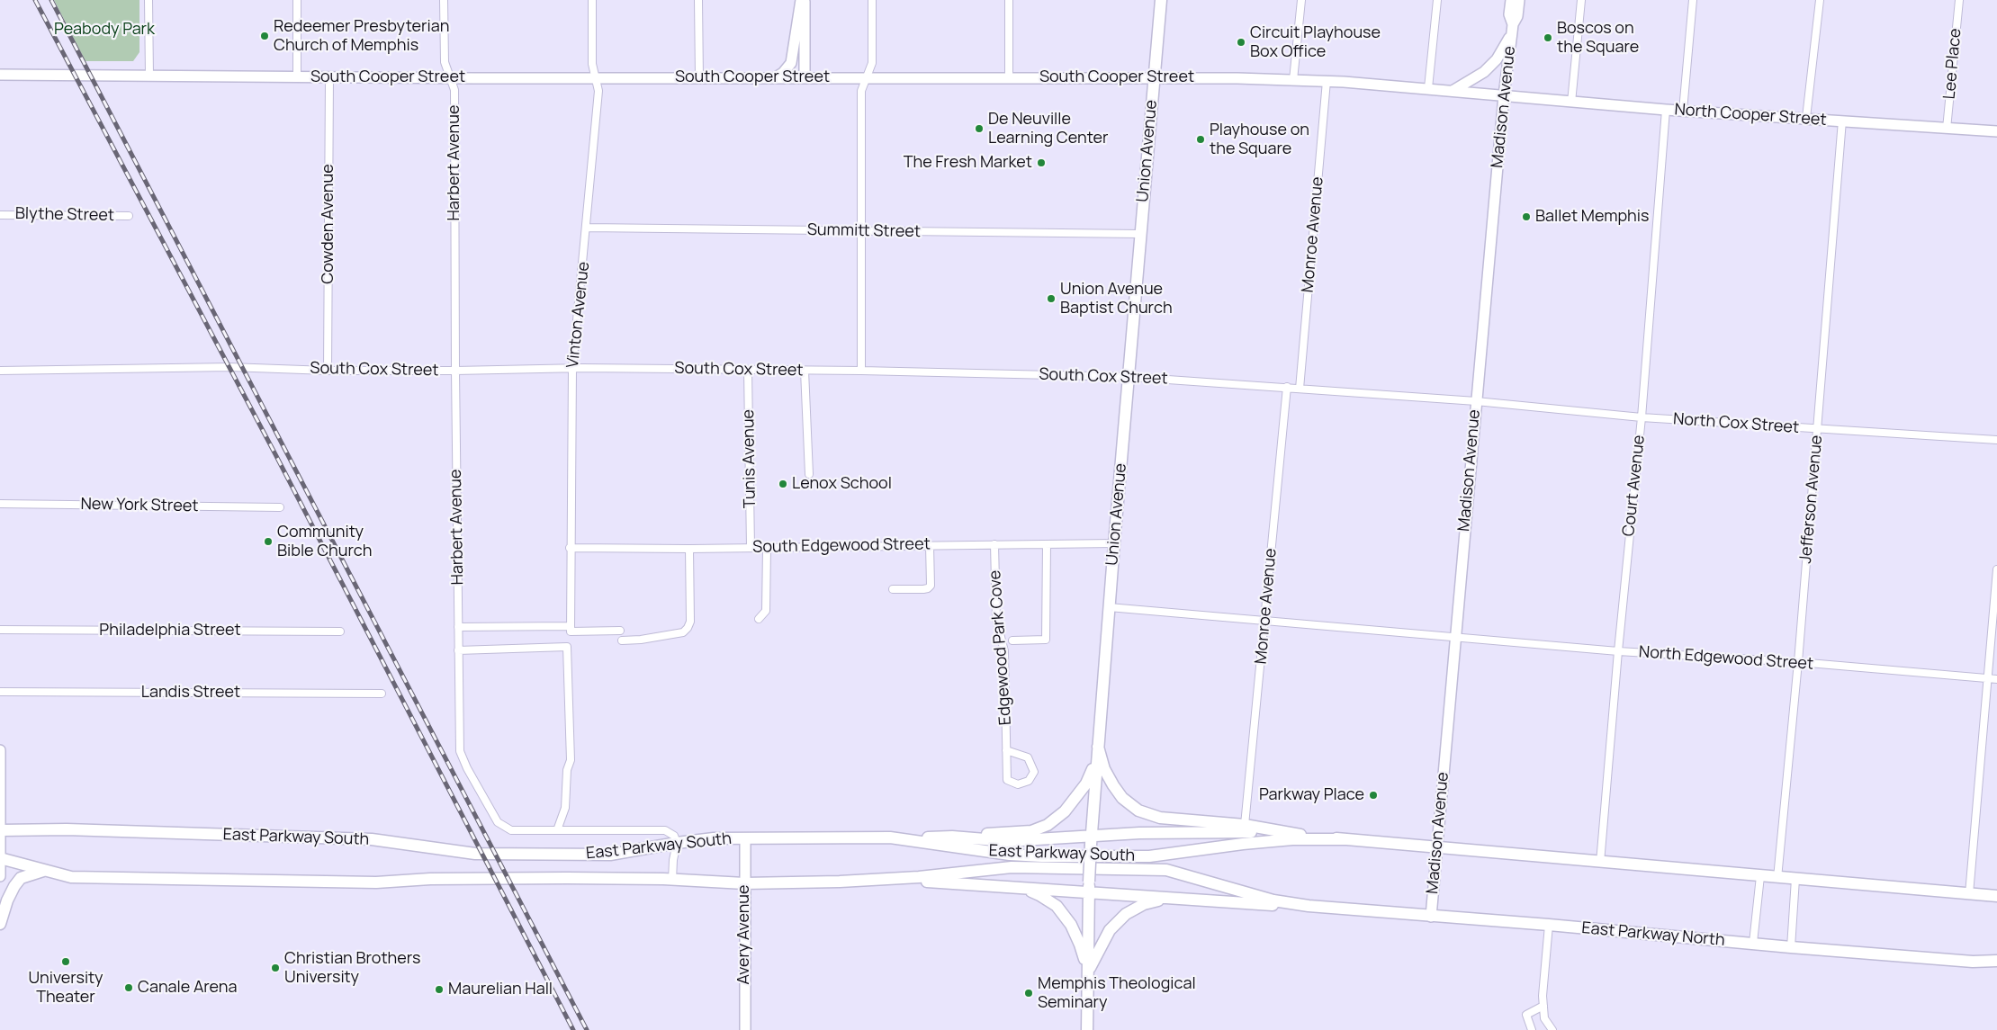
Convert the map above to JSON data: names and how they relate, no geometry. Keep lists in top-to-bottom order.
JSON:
{
  "streets": {
    "main road": [
      "South Cooper Street",
      "Madison Avenue",
      "North Cooper Street",
      "Union Avenue",
      "East Parkway South",
      "Avery Avenue",
      "East Parkway North"
    ],
    "street": [
      "Lee Place",
      "Harbert Avenue",
      "Blythe Street",
      "Cowden Avenue",
      "Summitt Street",
      "Monroe Avenue",
      "Vinton Avenue",
      "South Cox Street",
      "North Cox Street",
      "Tunis Avenue",
      "Court Avenue",
      "Jefferson Avenue",
      "New York Street",
      "South Edgewood Street",
      "Philadelphia Street",
      "Edgewood Park Cove",
      "North Edgewood Street",
      "Landis Street"
    ]
  },
  "crossings": [
    ["Lee Place", "North Cooper Street"],
    ["South Cooper Street", "Madison Avenue"],
    ["South Cooper Street", "North Cooper Street"],
    ["South Cooper Street", "Union Avenue"],
    ["South Cooper Street", "Harbert Avenue"],
    ["South Cooper Street", "Cowden Avenue"],
    ["South Cooper Street", "Monroe Avenue"],
    ["South Cooper Street", "Vinton Avenue"],
    ["Madison Avenue", "North Cooper Street"],
    ["Madison Avenue", "South Cox Street"],
    ["Madison Avenue", "North Cox Street"],
    ["Madison Avenue", "North Edgewood Street"],
    ["Madison Avenue", "East Parkway North"],
    ["North Cooper Street", "Court Avenue"],
    ["North Cooper Street", "Jefferson Avenue"],
    ["Union Avenue", "Summitt Street"],
    ["Union Avenue", "South Cox Street"],
    ["Union Avenue", "South Edgewood Street"],
    ["Harbert Avenue", "South Cox Street"],
    ["Harbert Avenue", "East Parkway South"],
    ["Cowden Avenue", "South Cox Street"],
    ["Summitt Street", "Vinton Avenue"],
    ["Monroe Avenue", "South Cox Street"],
    ["Vinton Avenue", "South Cox Street"],
    ["Vinton Avenue", "South Edgewood Street"],
    ["South Cox Street", "North Cox Street"],
    ["South Cox Street", "Tunis Avenue"],
    ["North Cox Street", "Court Avenue"],
    ["North Cox Street", "Jefferson Avenue"],
    ["Tunis Avenue", "South Edgewood Street"],
    ["Court Avenue", "North Edgewood Street"],
    ["Jefferson Avenue", "North Edgewood Street"],
    ["South Edgewood Street", "Edgewood Park Cove"],
    ["East Parkway South", "Avery Avenue"],
    ["East Parkway South", "East Parkway North"]
  ],
  "parks": ["Peabody Park"],
  "places": [
    "Redeemer Presbyterian Church of Memphis",
    "Boscos on the Square",
    "Circuit Playhouse Box Office",
    "De Neuville Learning Center",
    "Playhouse on the Square",
    "The Fresh Market",
    "Ballet Memphis",
    "Union Avenue Baptist Church",
    "Lenox School",
    "Community Bible Church",
    "Parkway Place",
    "University Theater",
    "Christian Brothers University",
    "Canale Arena",
    "Maurelian Hall",
    "Memphis Theological Seminary"
  ]
}
